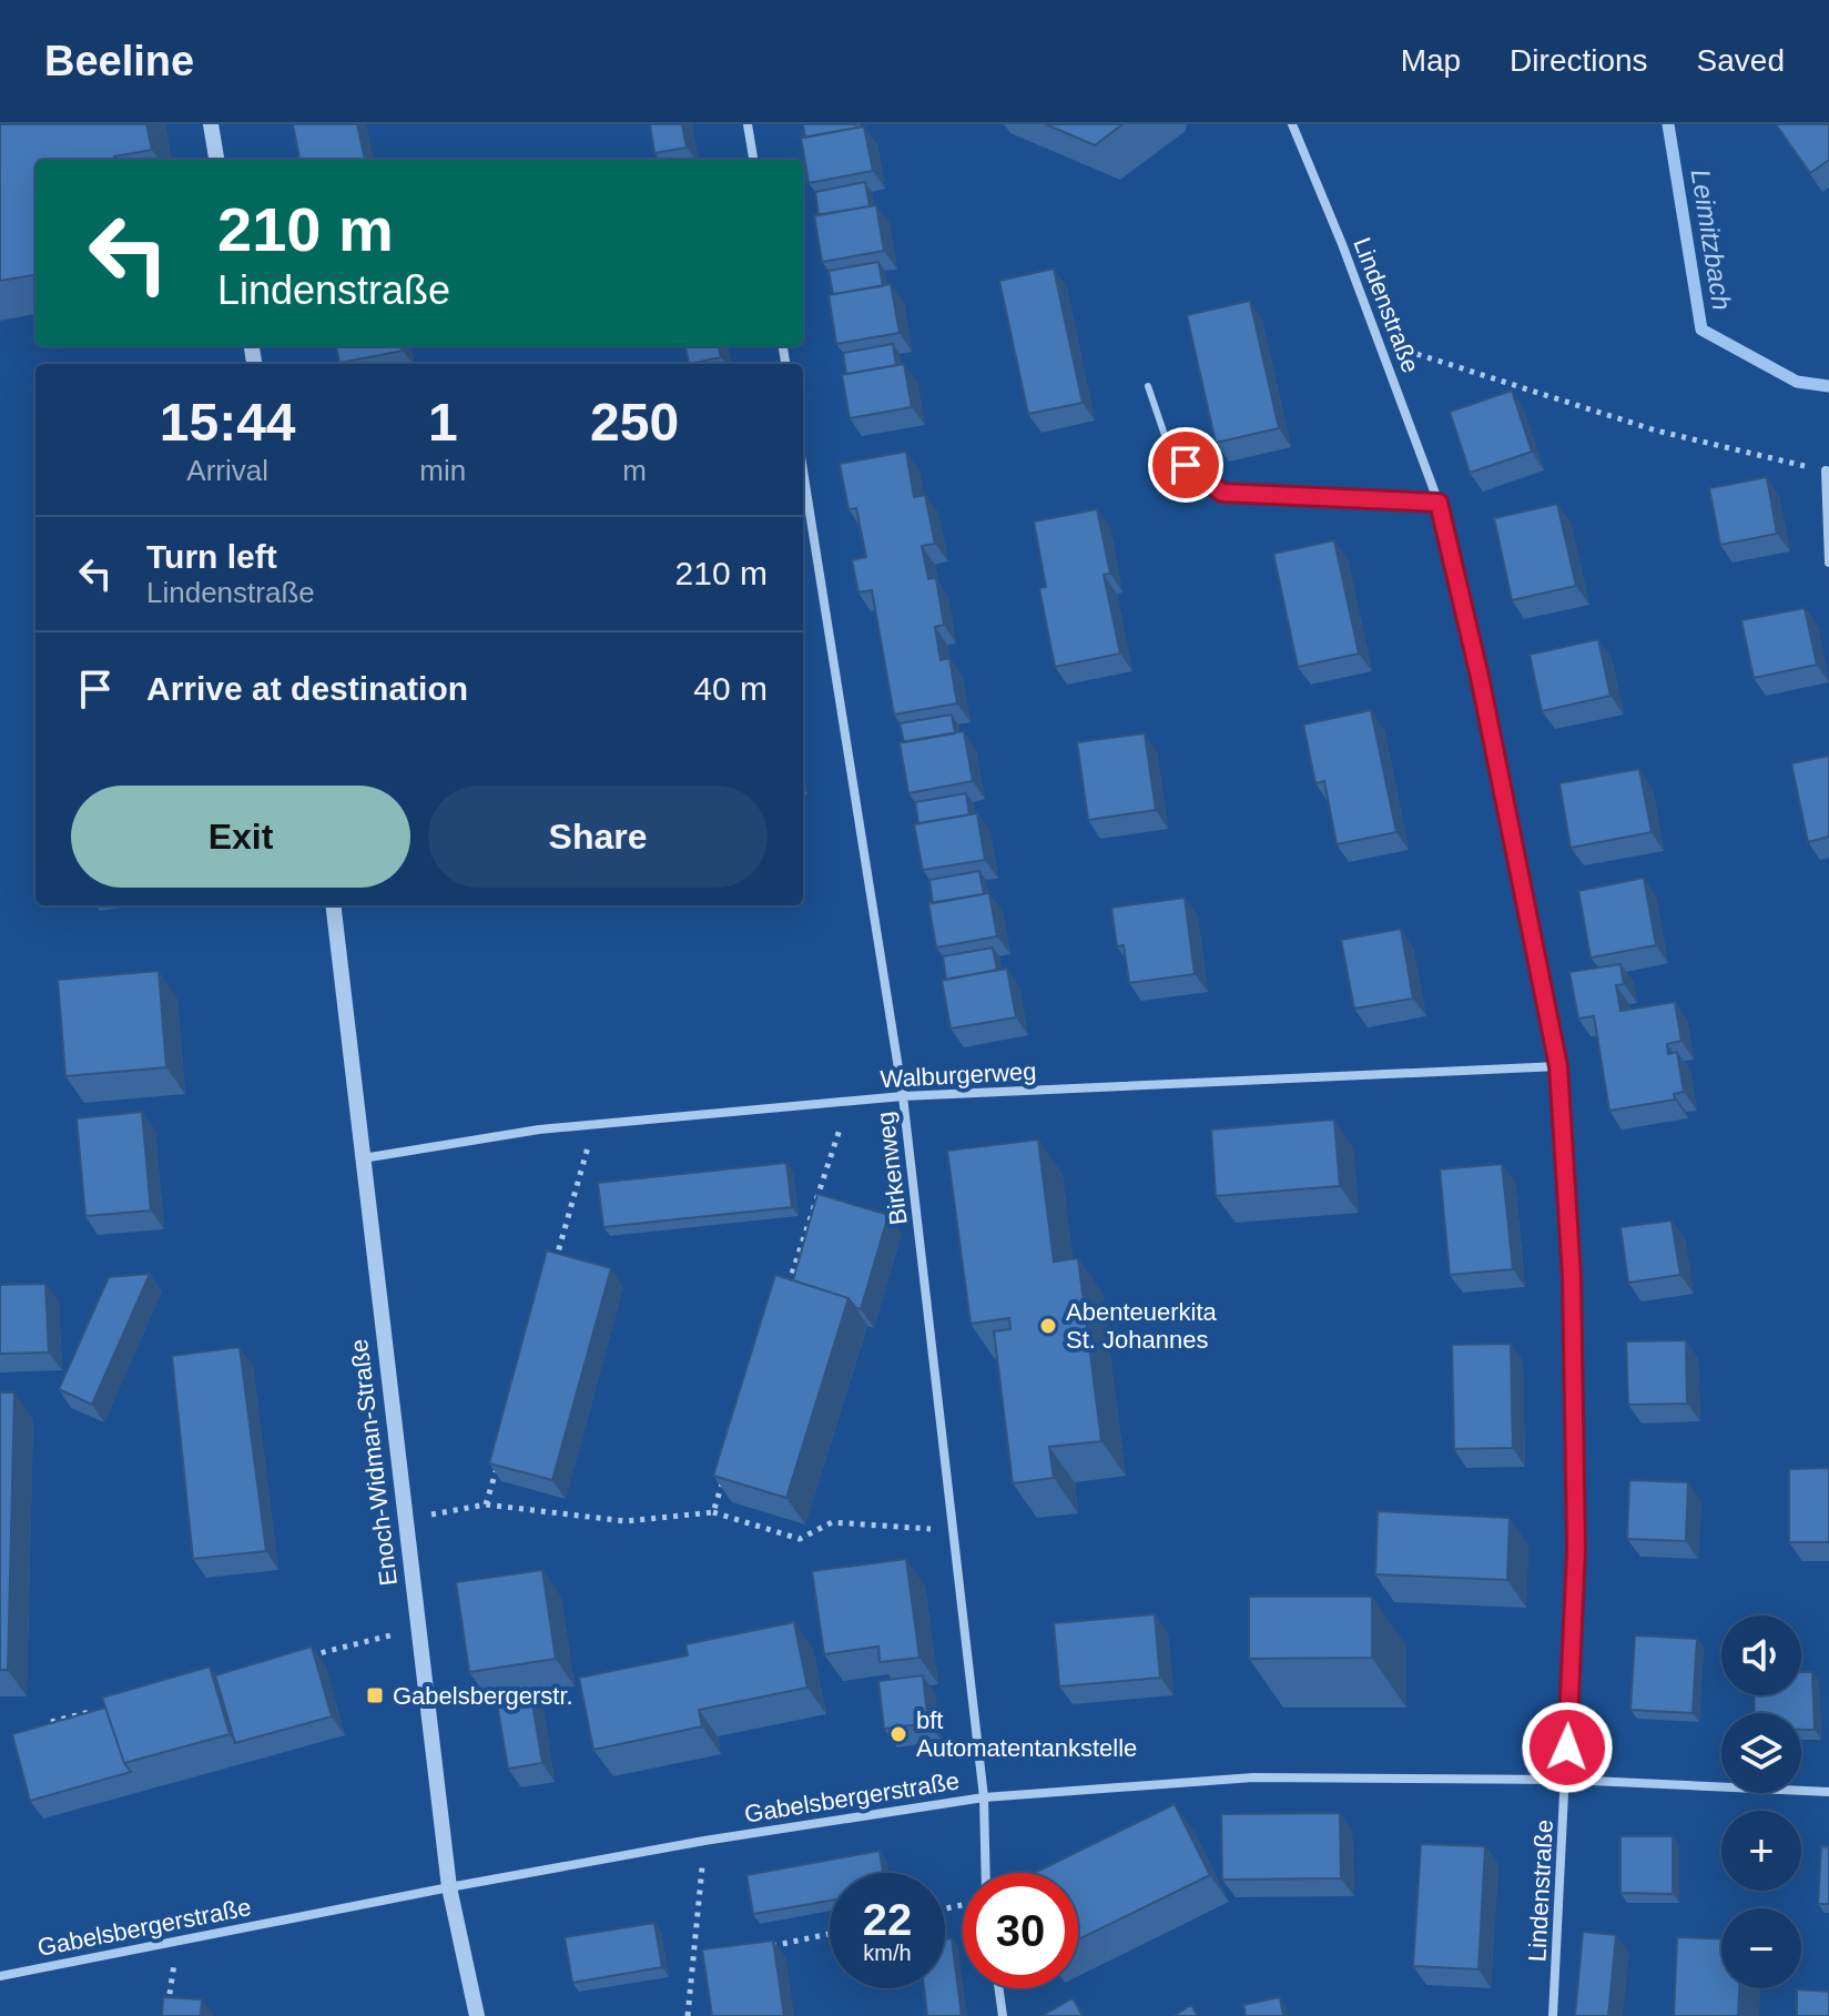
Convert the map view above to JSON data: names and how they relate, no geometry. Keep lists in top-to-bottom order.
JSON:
{
  "streets": {
    "street": [
      "Lindenstraße",
      "Walburgerweg",
      "Birkenweg",
      "Enoch-Widman-Straße",
      "Gabelsbergerstraße"
    ]
  },
  "crossings": [
    ["Lindenstraße", "Walburgerweg"],
    ["Lindenstraße", "Gabelsbergerstraße"],
    ["Walburgerweg", "Birkenweg"],
    ["Walburgerweg", "Enoch-Widman-Straße"],
    ["Birkenweg", "Gabelsbergerstraße"],
    ["Enoch-Widman-Straße", "Gabelsbergerstraße"]
  ],
  "water": ["Leimitzbach"],
  "places": {
    "other": ["Abenteuerkita St. Johannes", "bft Automatentankstelle"],
    "transit": ["Gabelsbergerstr."]
  },
  "page": {
    "header": "Beeline",
    "nav": ["Map", "Directions", "Saved"],
    "turn": ["210 m", "Lindenstraße"],
    "eta": [
      "15:44",
      "Arrival",
      "1",
      "min",
      "250",
      "m"
    ],
    "list": [
      {
        "name": "Turn left",
        "note": "Lindenstraße",
        "value": "210 m"
      },
      {
        "name": "Arrive at destination",
        "value": "40 m"
      }
    ],
    "buttons": ["Exit", "Share"],
    "map_buttons": ["+", "−"],
    "speed": "22 km/h",
    "limit": "30"
  }
}
